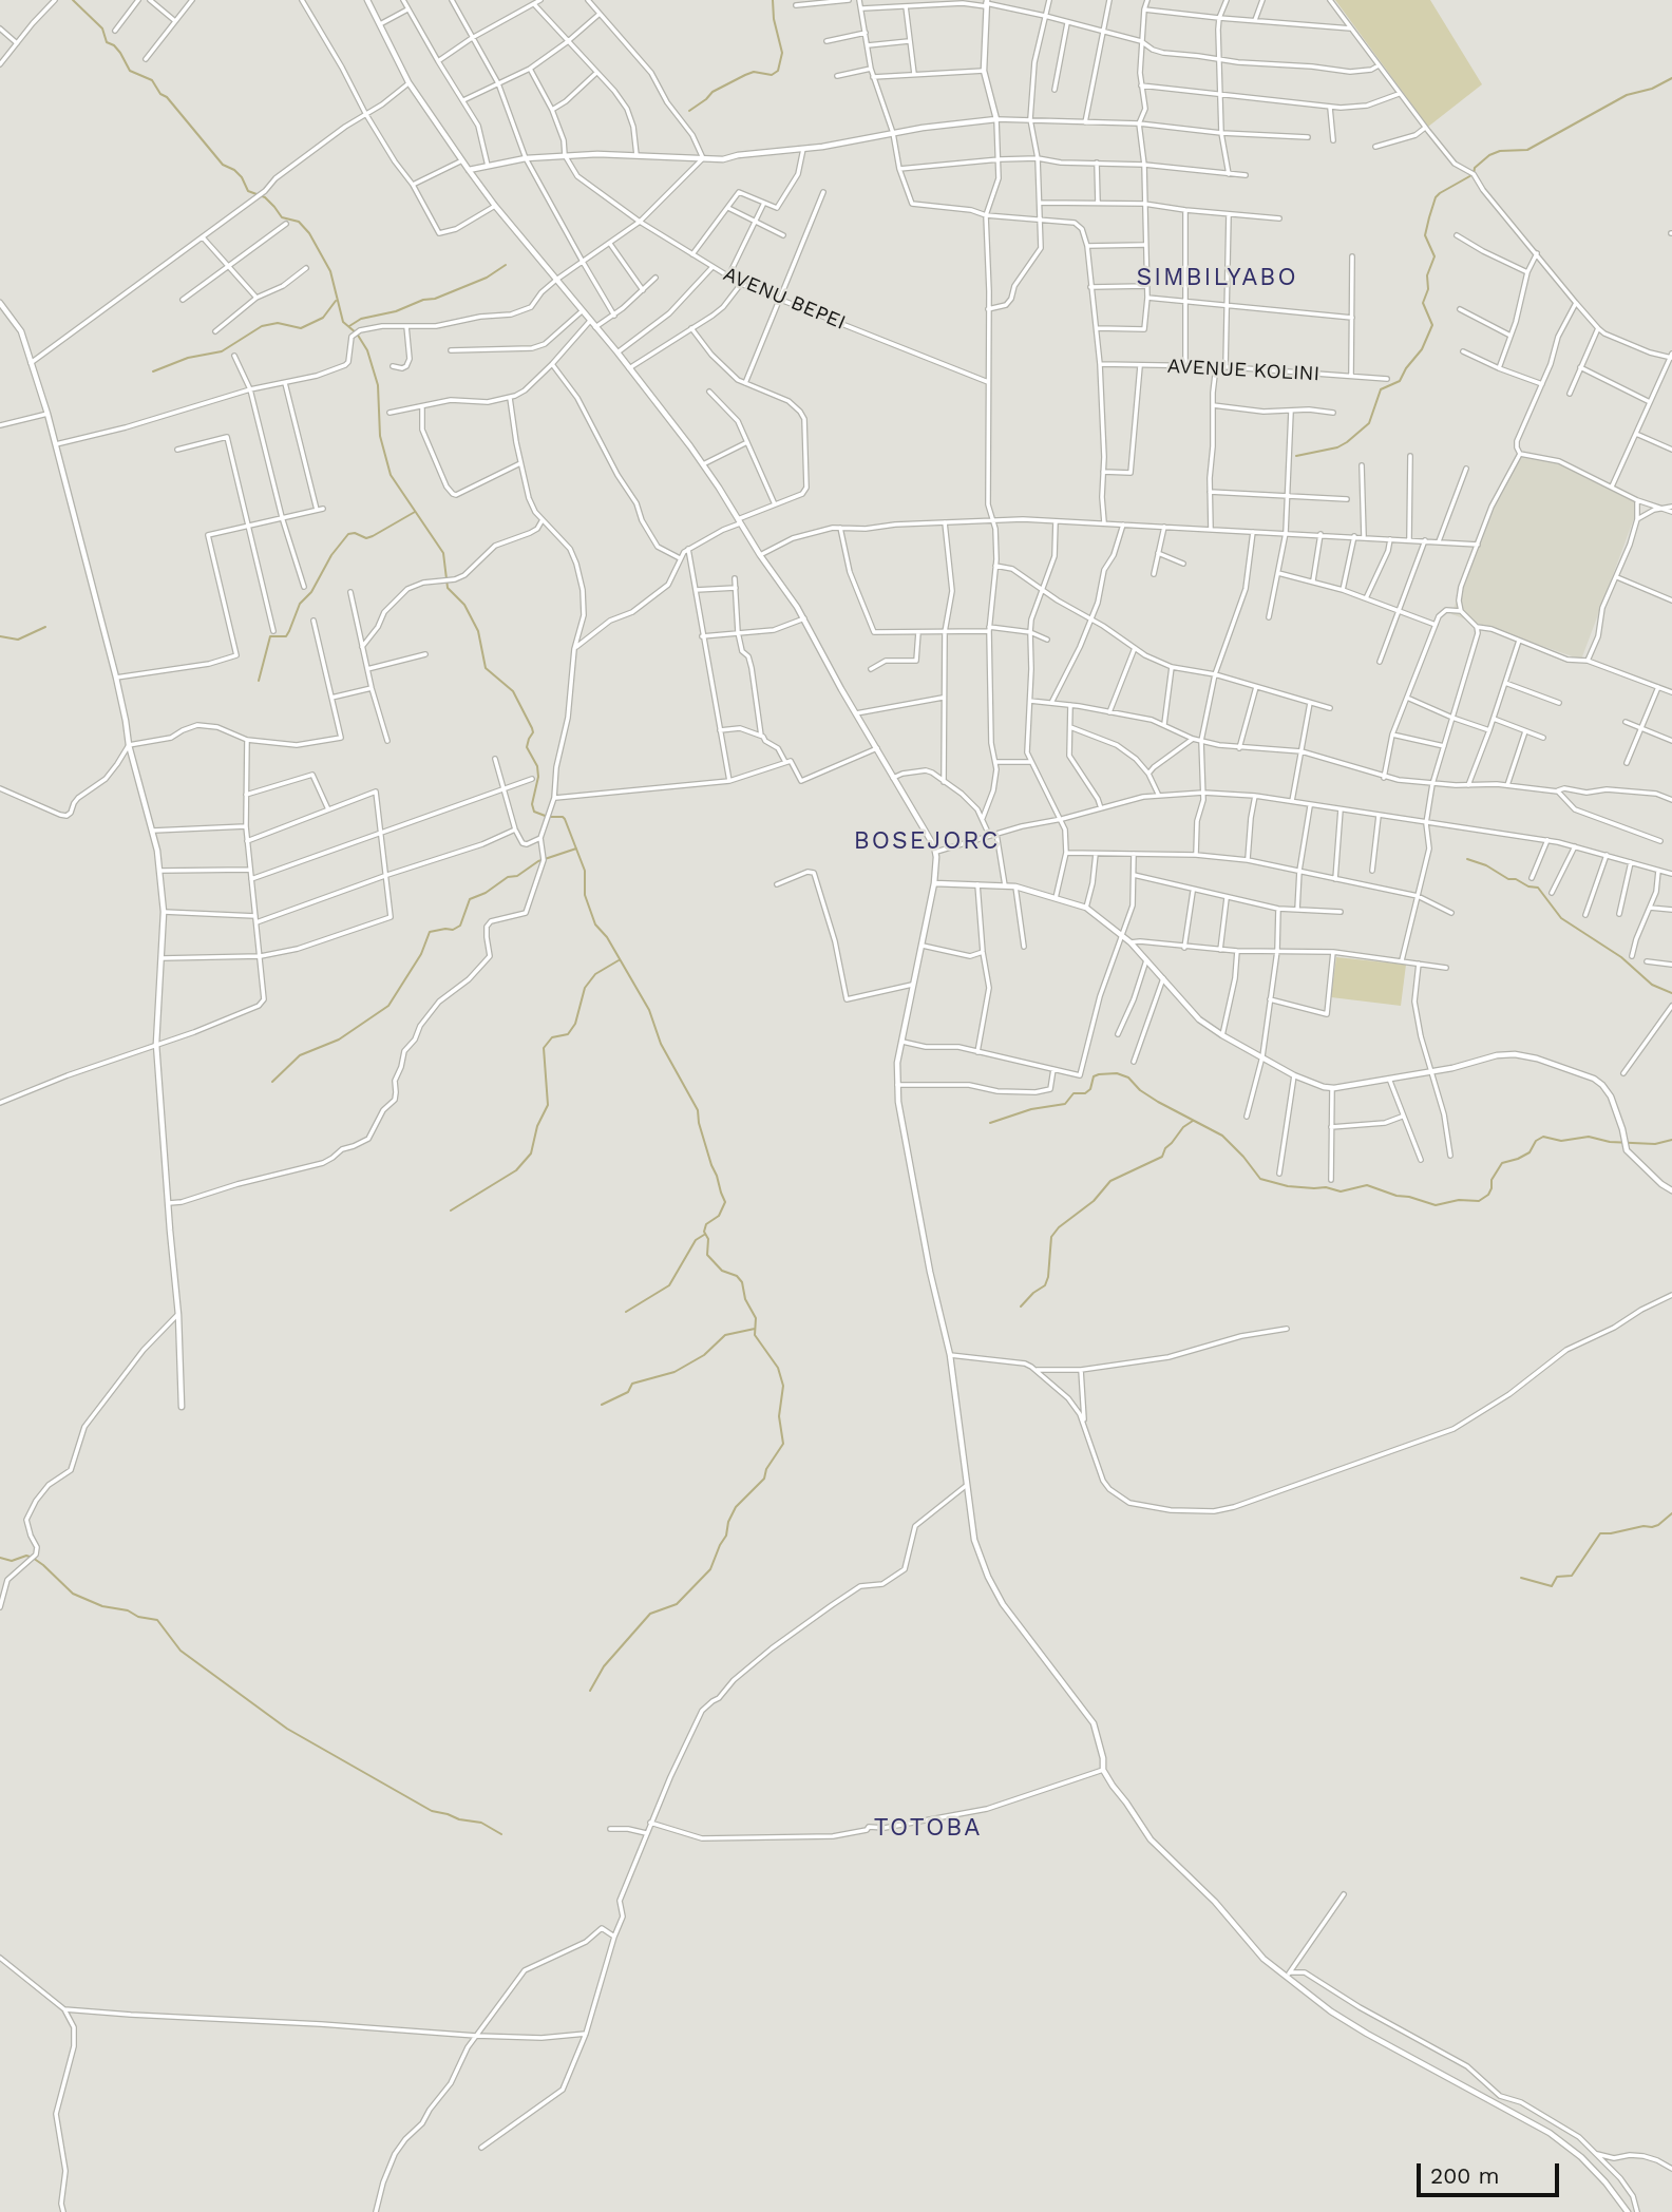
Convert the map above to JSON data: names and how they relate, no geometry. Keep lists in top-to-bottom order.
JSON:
{
  "streets": {
    "street": ["AVENU BEPEI", "AVENUE KOLINI"]
  },
  "districts": ["SIMBILYABO", "BOSEJORC", "TOTOBA"],
  "scale_bar": "200 m"
}
